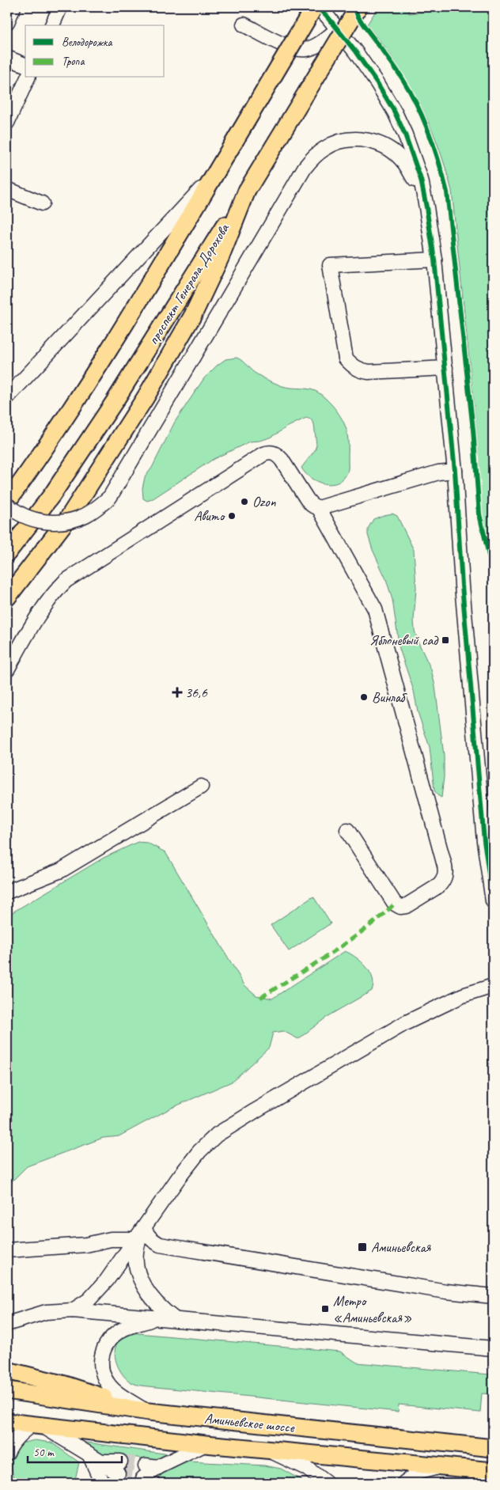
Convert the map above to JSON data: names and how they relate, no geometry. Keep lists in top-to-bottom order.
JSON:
{
  "streets": {
    "main road": ["проспект Генерала Дорохова", "Аминьевское шоссе"]
  },
  "places": {
    "other": ["Ozon", "Авито", "Винлаб"],
    "transit": ["Яблоневый сад", "Аминьевская", "Метро «Аминьевская»"],
    "health": ["36,6"]
  },
  "legend": ["Велодорожка", "Тропа"],
  "scale_bar": "50 m"
}
